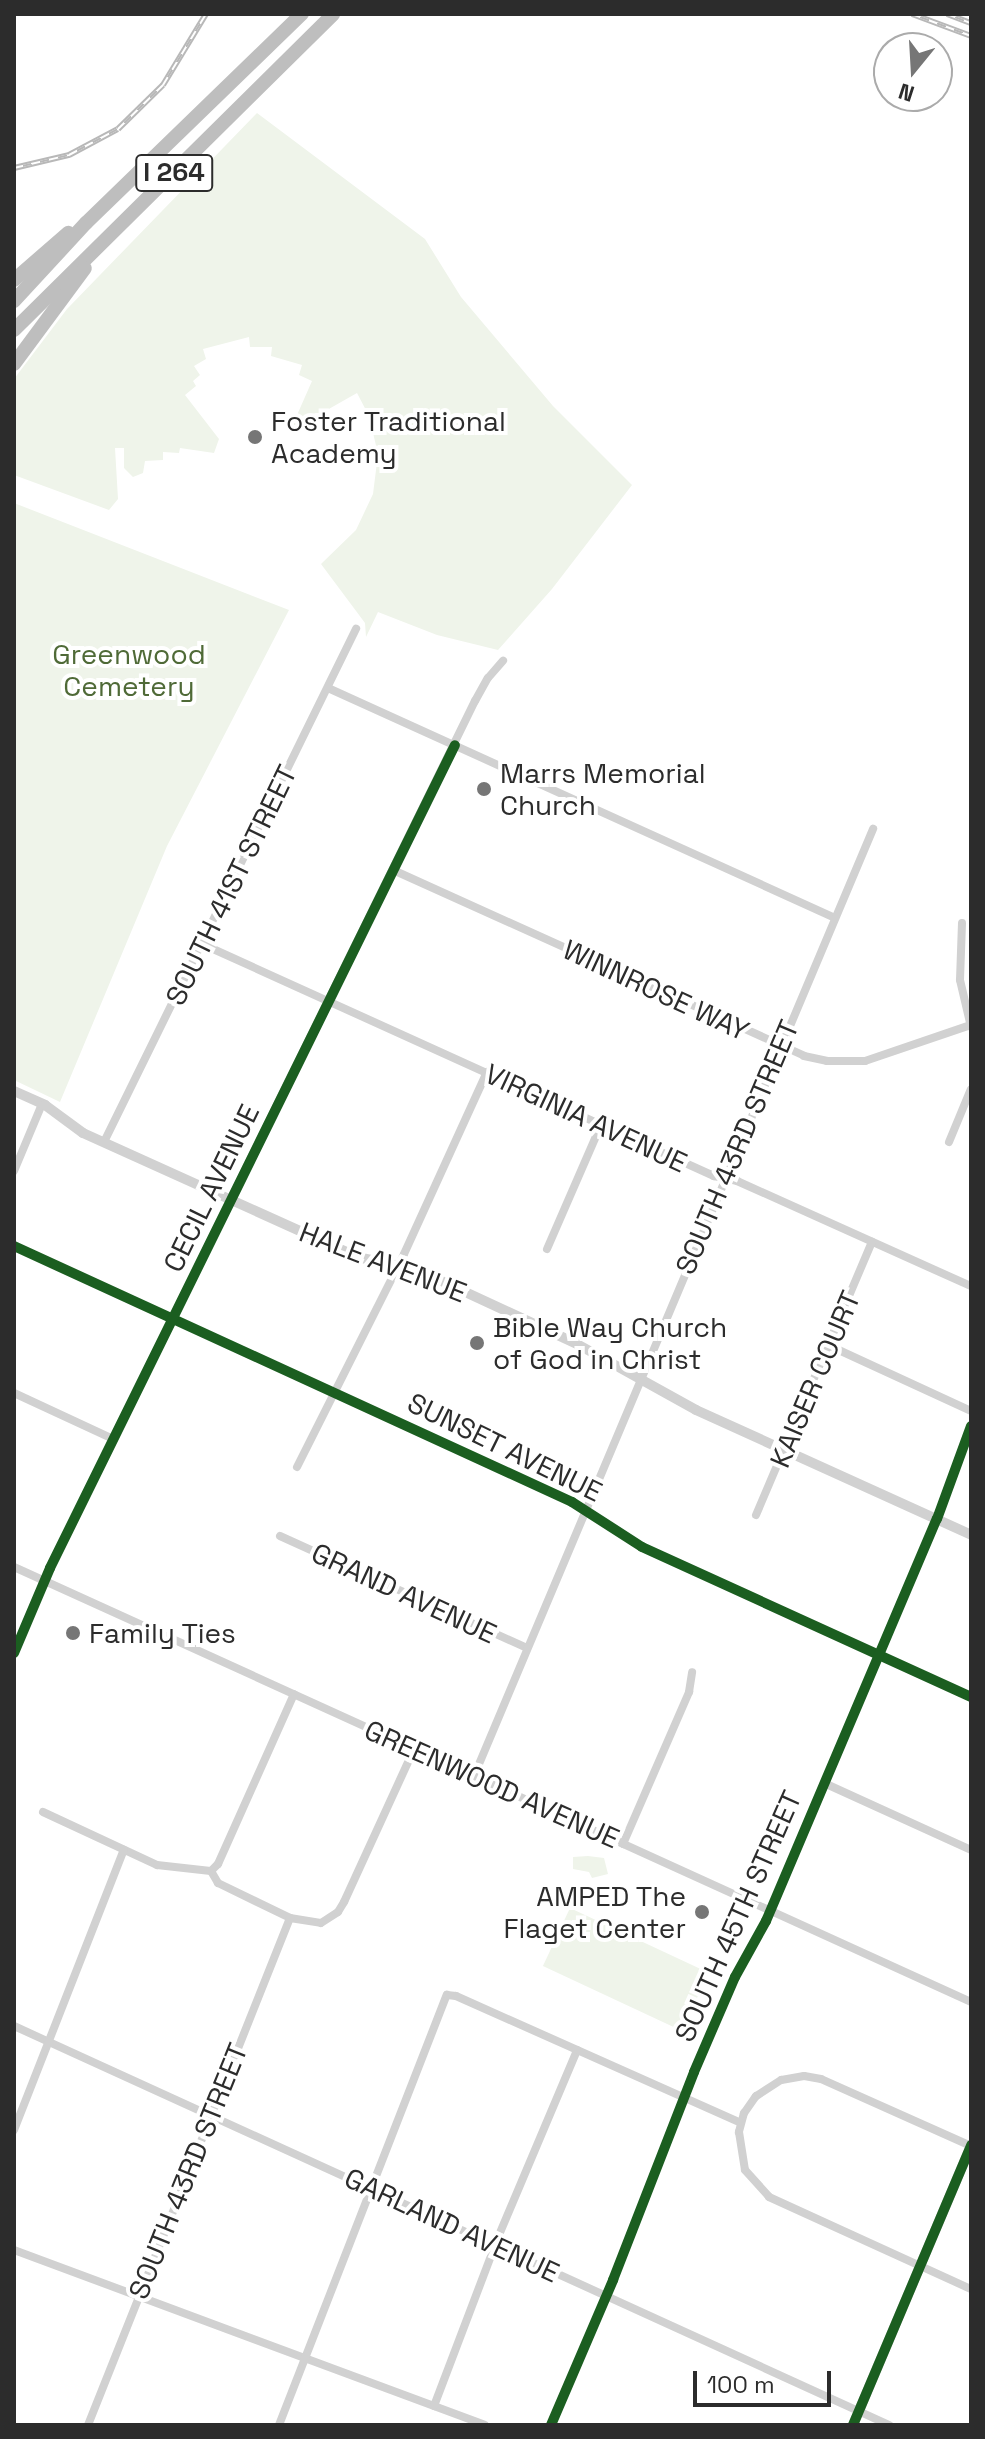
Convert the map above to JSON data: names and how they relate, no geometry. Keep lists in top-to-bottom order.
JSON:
{
  "streets": {
    "highway": ["I 264"],
    "street": [
      "SOUTH 41ST STREET",
      "WINNROSE WAY",
      "VIRGINIA AVENUE",
      "SOUTH 43RD STREET",
      "CECIL AVENUE",
      "HALE AVENUE",
      "KAISER COURT",
      "SUNSET AVENUE",
      "GRAND AVENUE",
      "GREENWOOD AVENUE",
      "SOUTH 45TH STREET",
      "GARLAND AVENUE"
    ]
  },
  "crossings": [
    ["SOUTH 41ST STREET", "VIRGINIA AVENUE"],
    ["SOUTH 41ST STREET", "HALE AVENUE"],
    ["WINNROSE WAY", "SOUTH 43RD STREET"],
    ["WINNROSE WAY", "CECIL AVENUE"],
    ["VIRGINIA AVENUE", "SOUTH 43RD STREET"],
    ["VIRGINIA AVENUE", "CECIL AVENUE"],
    ["VIRGINIA AVENUE", "KAISER COURT"],
    ["SOUTH 43RD STREET", "HALE AVENUE"],
    ["SOUTH 43RD STREET", "SUNSET AVENUE"],
    ["SOUTH 43RD STREET", "GRAND AVENUE"],
    ["SOUTH 43RD STREET", "GREENWOOD AVENUE"],
    ["SOUTH 43RD STREET", "GARLAND AVENUE"],
    ["CECIL AVENUE", "HALE AVENUE"],
    ["CECIL AVENUE", "SUNSET AVENUE"],
    ["CECIL AVENUE", "GREENWOOD AVENUE"],
    ["HALE AVENUE", "KAISER COURT"],
    ["HALE AVENUE", "SOUTH 45TH STREET"],
    ["SUNSET AVENUE", "SOUTH 45TH STREET"],
    ["GREENWOOD AVENUE", "SOUTH 45TH STREET"],
    ["SOUTH 45TH STREET", "GARLAND AVENUE"]
  ],
  "parks": ["Greenwood Cemetery"],
  "places": [
    "Foster Traditional Academy",
    "Marrs Memorial Church",
    "Bible Way Church of God in Christ",
    "Family Ties",
    "AMPED The Flaget Center"
  ],
  "scale_bar": "100 m",
  "north": "bottom"
}
